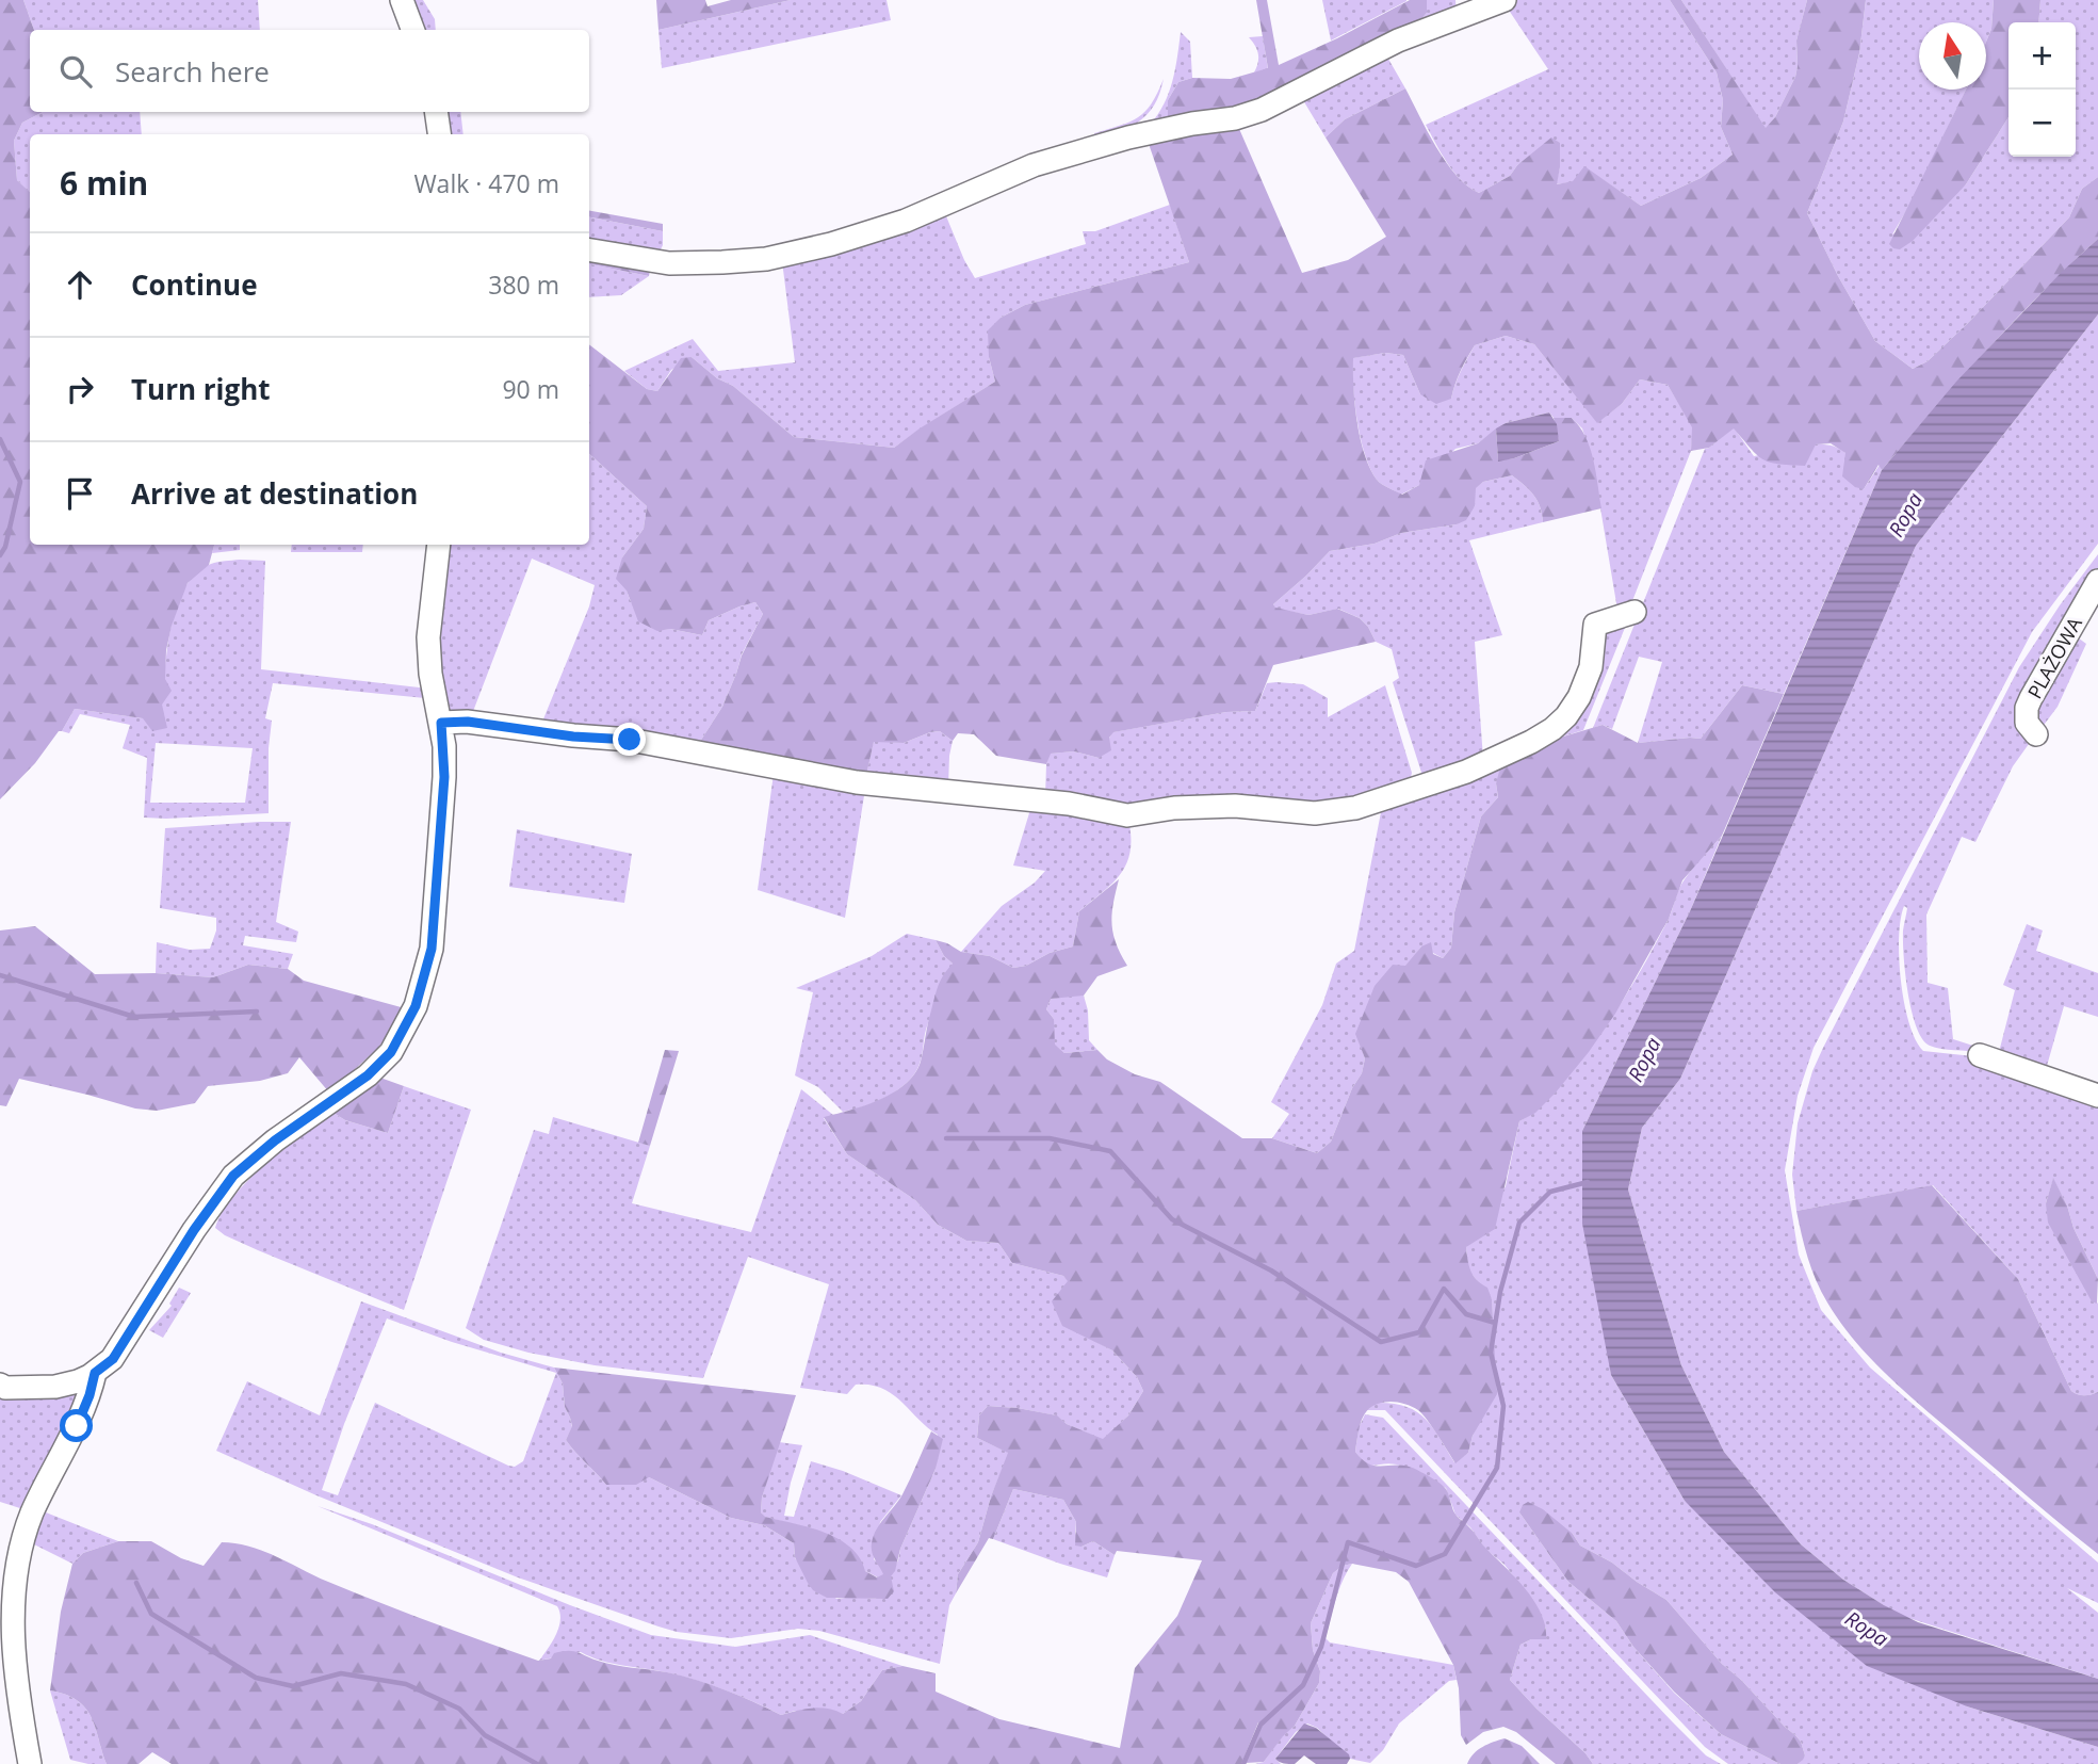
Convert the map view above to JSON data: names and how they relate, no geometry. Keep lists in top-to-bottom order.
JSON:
{
  "streets": {
    "street": ["PLAŻOWA"]
  },
  "water": ["Ropa"],
  "north": "top",
  "page": {
    "map_buttons": ["+", "−"],
    "search": "Search here",
    "heading": ["6 min", "Walk · 470 m"],
    "list": [
      ["Continue", "380 m"],
      ["Turn right", "90 m"],
      "Arrive at destination"
    ]
  }
}
